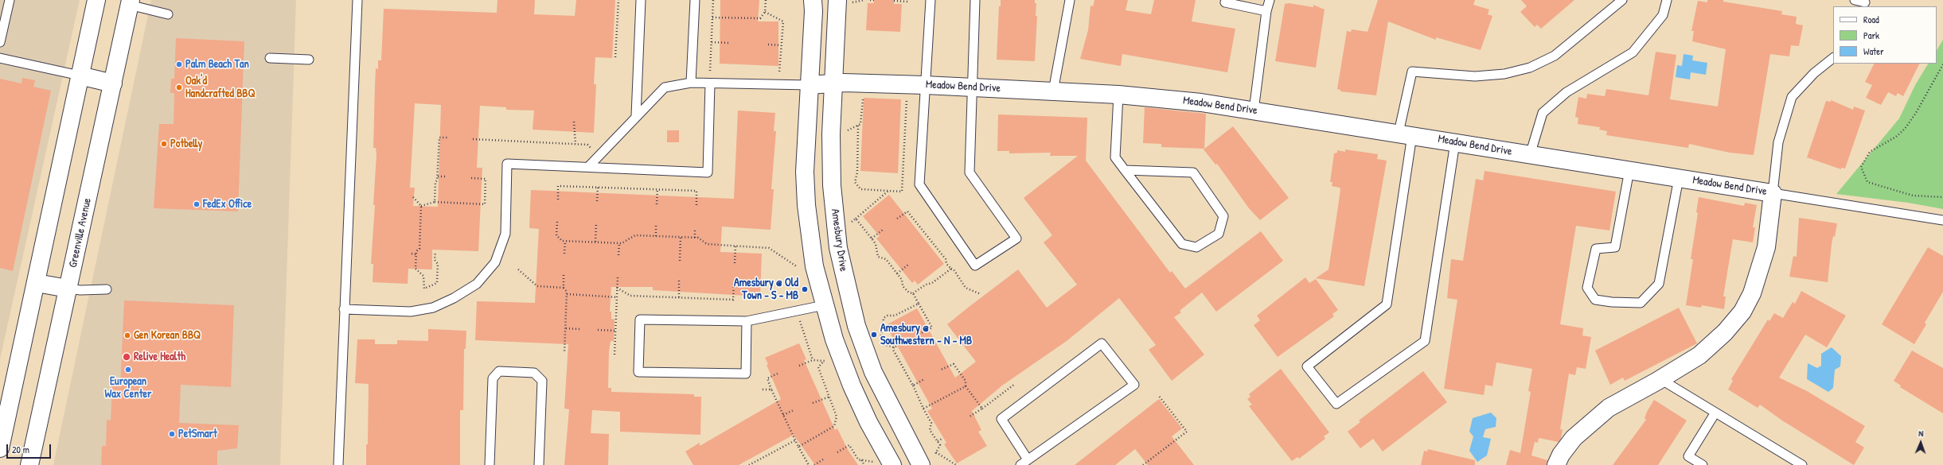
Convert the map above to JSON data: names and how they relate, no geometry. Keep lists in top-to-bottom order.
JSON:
{
  "streets": {
    "street": ["Meadow Bend Drive", "Greenville Avenue", "Amesbury Drive"]
  },
  "crossings": [
    ["Meadow Bend Drive", "Amesbury Drive"]
  ],
  "places": [
    "Palm Beach Tan",
    "Oak'd Handcrafted BBQ",
    "Potbelly",
    "FedEx Office",
    "Amesbury @ Old Town - S - MB",
    "Amesbury @ Southwestern - N - MB",
    "Gen Korean BBQ",
    "Relive Health",
    "European Wax Center",
    "PetSmart"
  ],
  "legend": ["Road", "Park", "Water"],
  "scale_bar": "20 m",
  "north": "top"
}
